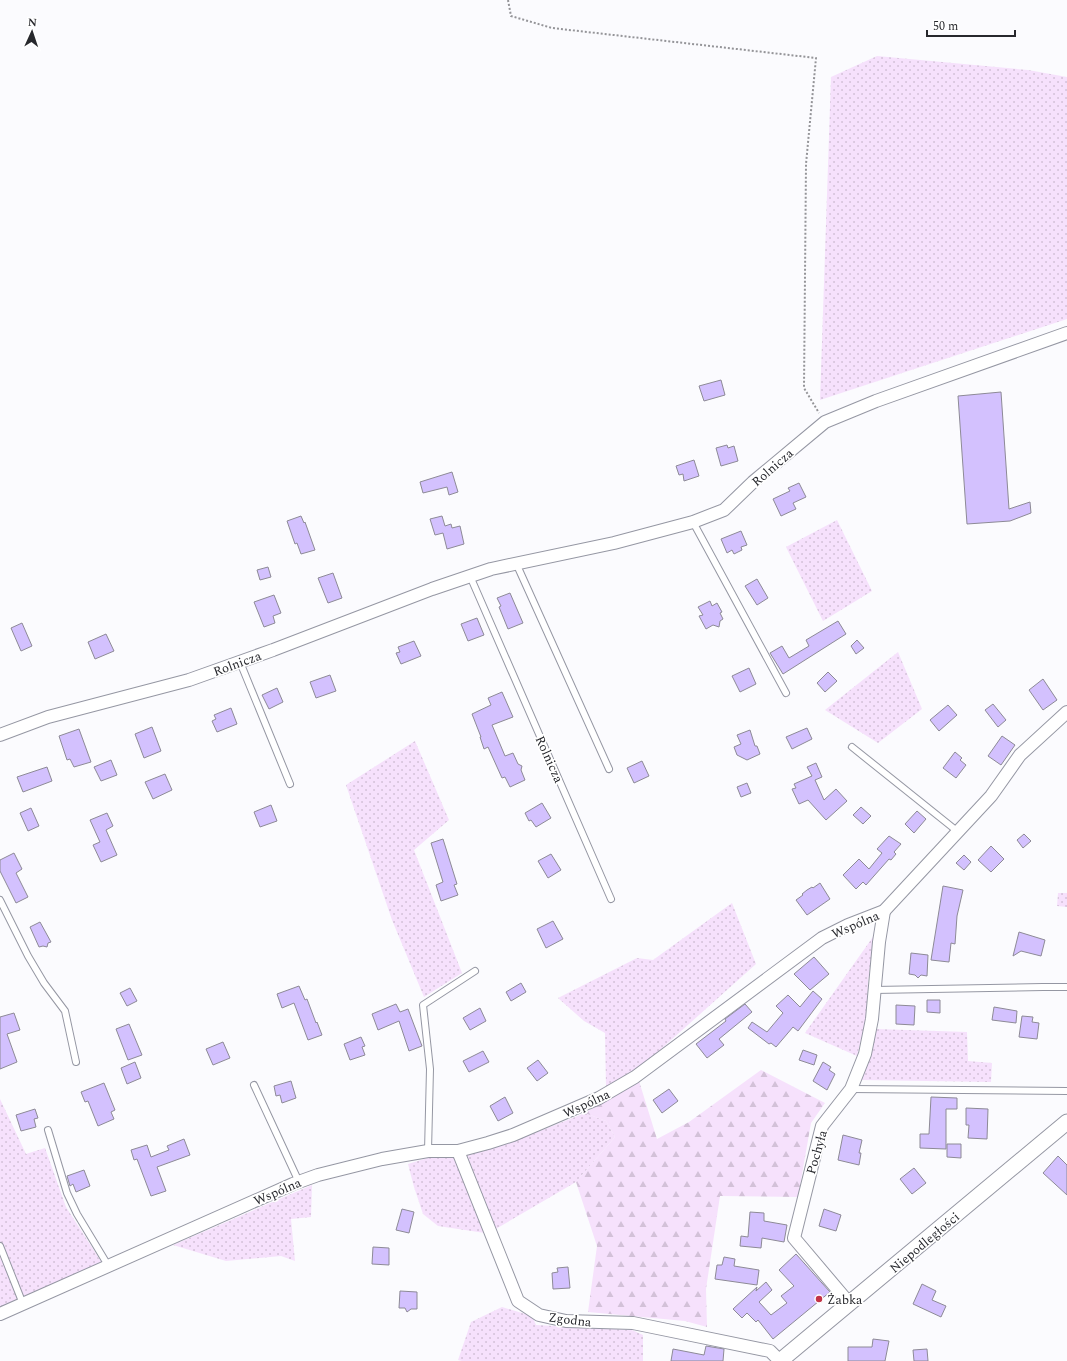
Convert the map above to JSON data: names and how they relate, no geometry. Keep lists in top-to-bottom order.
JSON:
{
  "streets": {
    "street": [
      "Rolnicza",
      "Wspólna",
      "Pochyła",
      "Niepodległości",
      "Zgodna"
    ]
  },
  "crossings": [
    ["Wspólna", "Pochyła"],
    ["Wspólna", "Zgodna"],
    ["Pochyła", "Niepodległości"],
    ["Niepodległości", "Zgodna"]
  ],
  "places": ["Żabka"],
  "scale_bar": "50 m",
  "north": "top"
}
